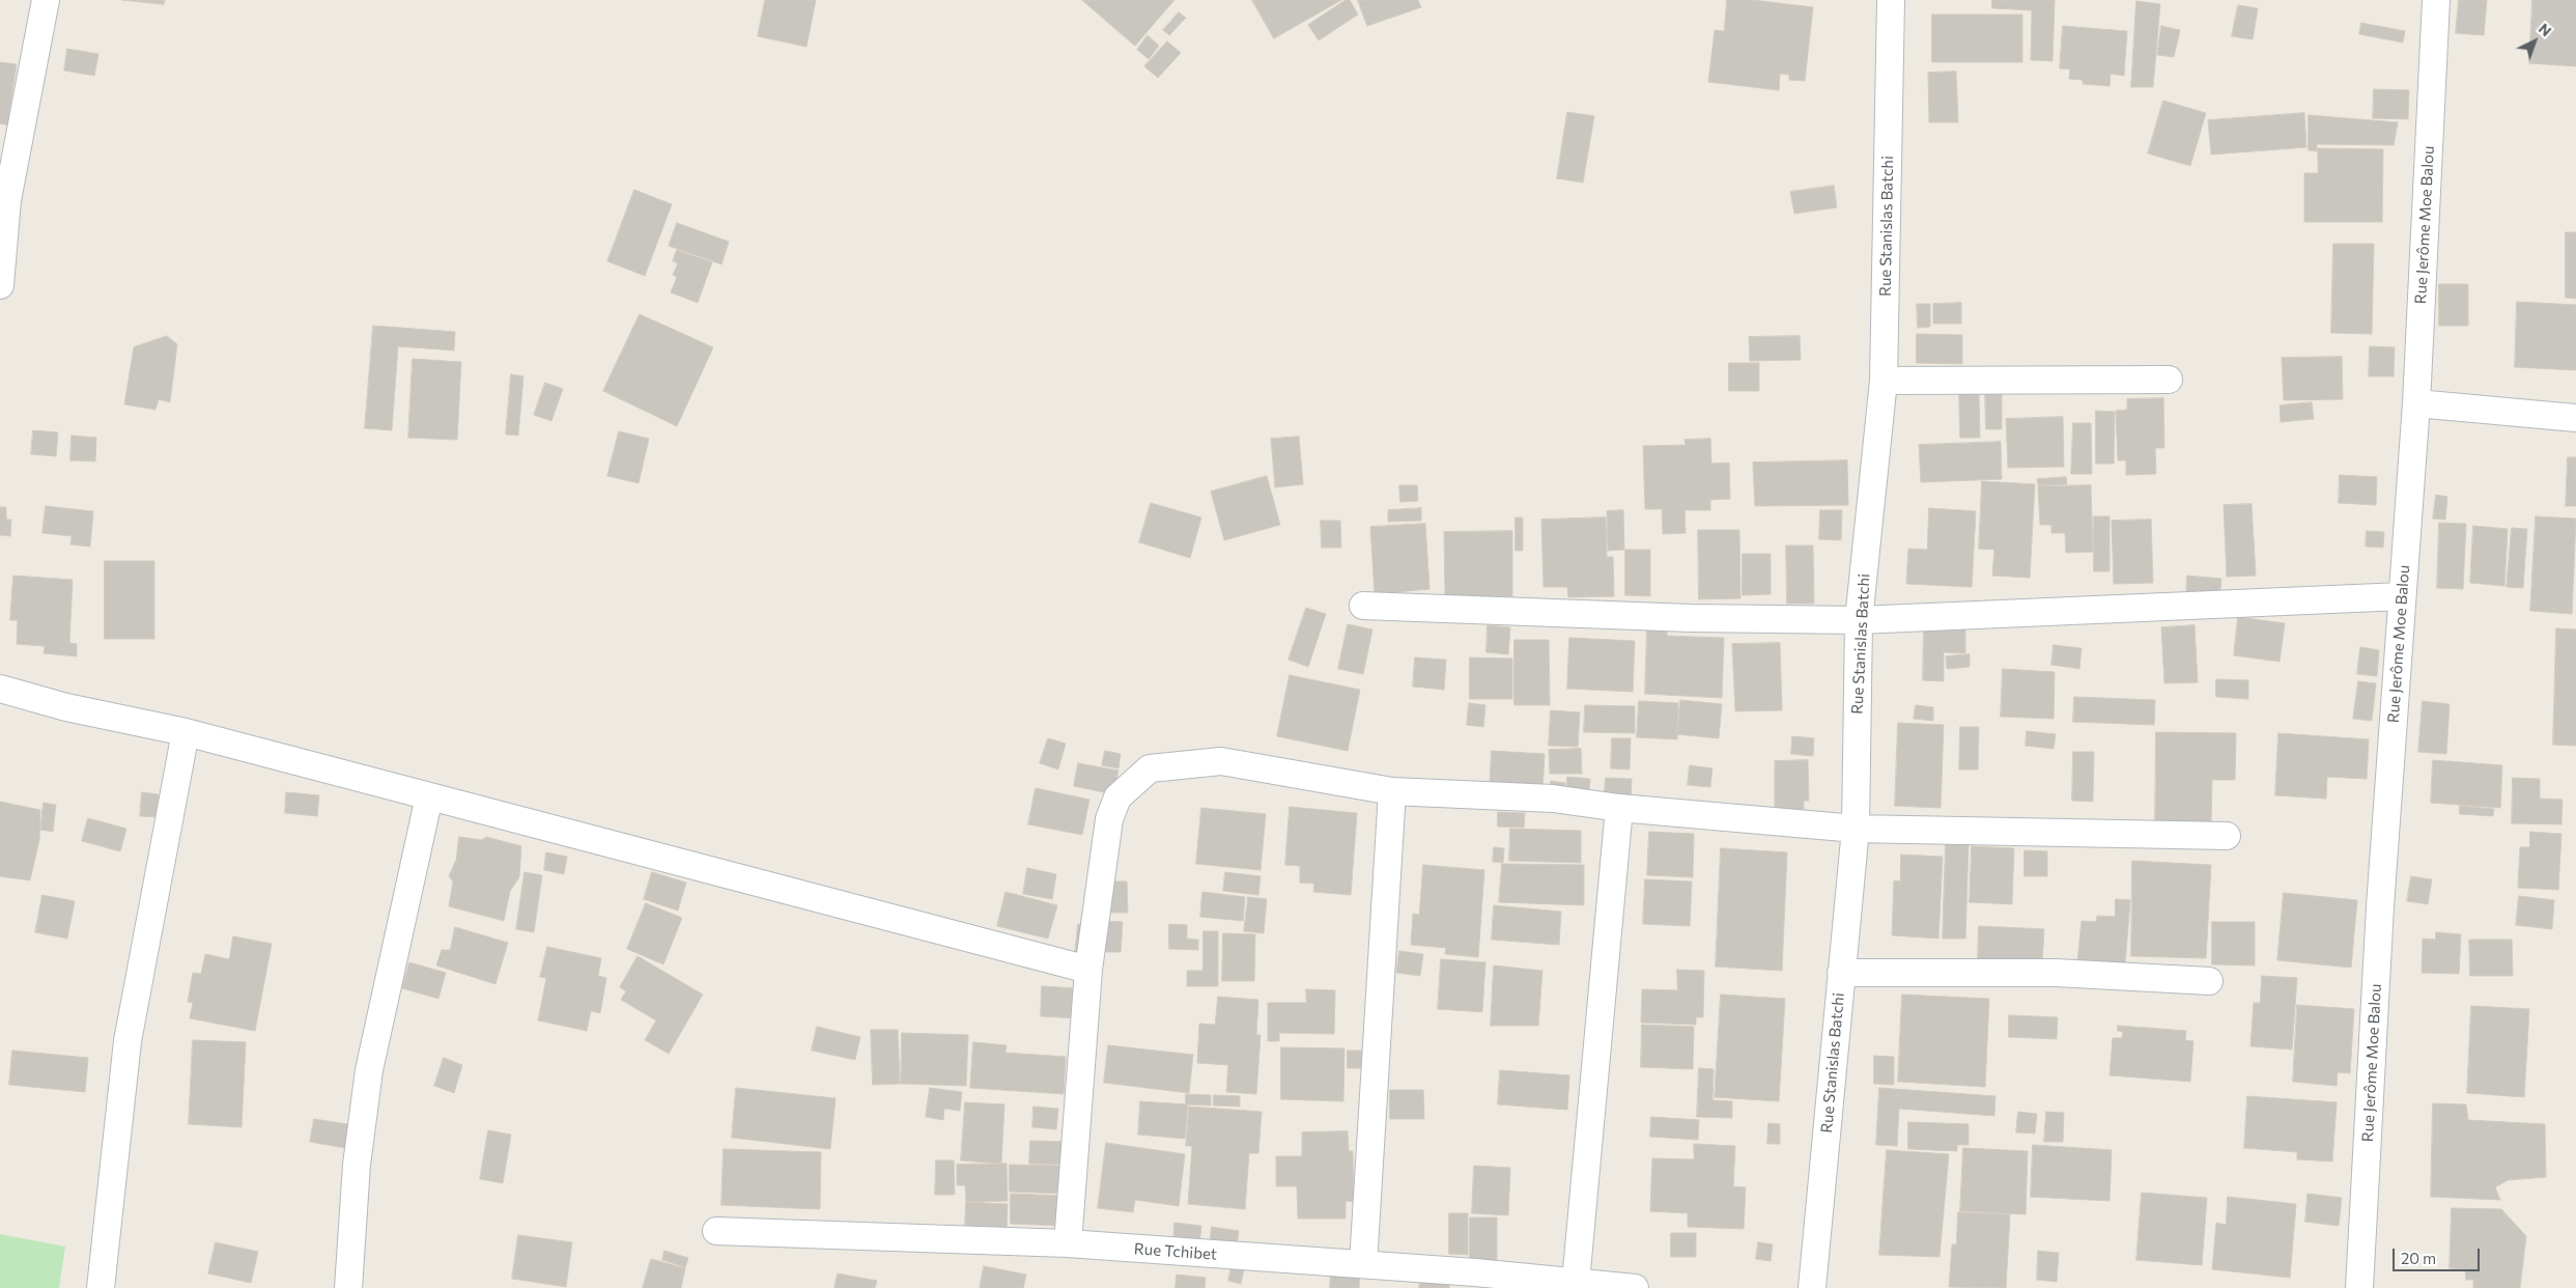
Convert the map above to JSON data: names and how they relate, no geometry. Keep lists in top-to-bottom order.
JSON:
{
  "streets": {
    "street": ["Rue Jerôme Moe Balou", "Rue Stanislas Batchi", "Rue Tchibet"]
  },
  "scale_bar": "20 m",
  "north": "top right"
}
